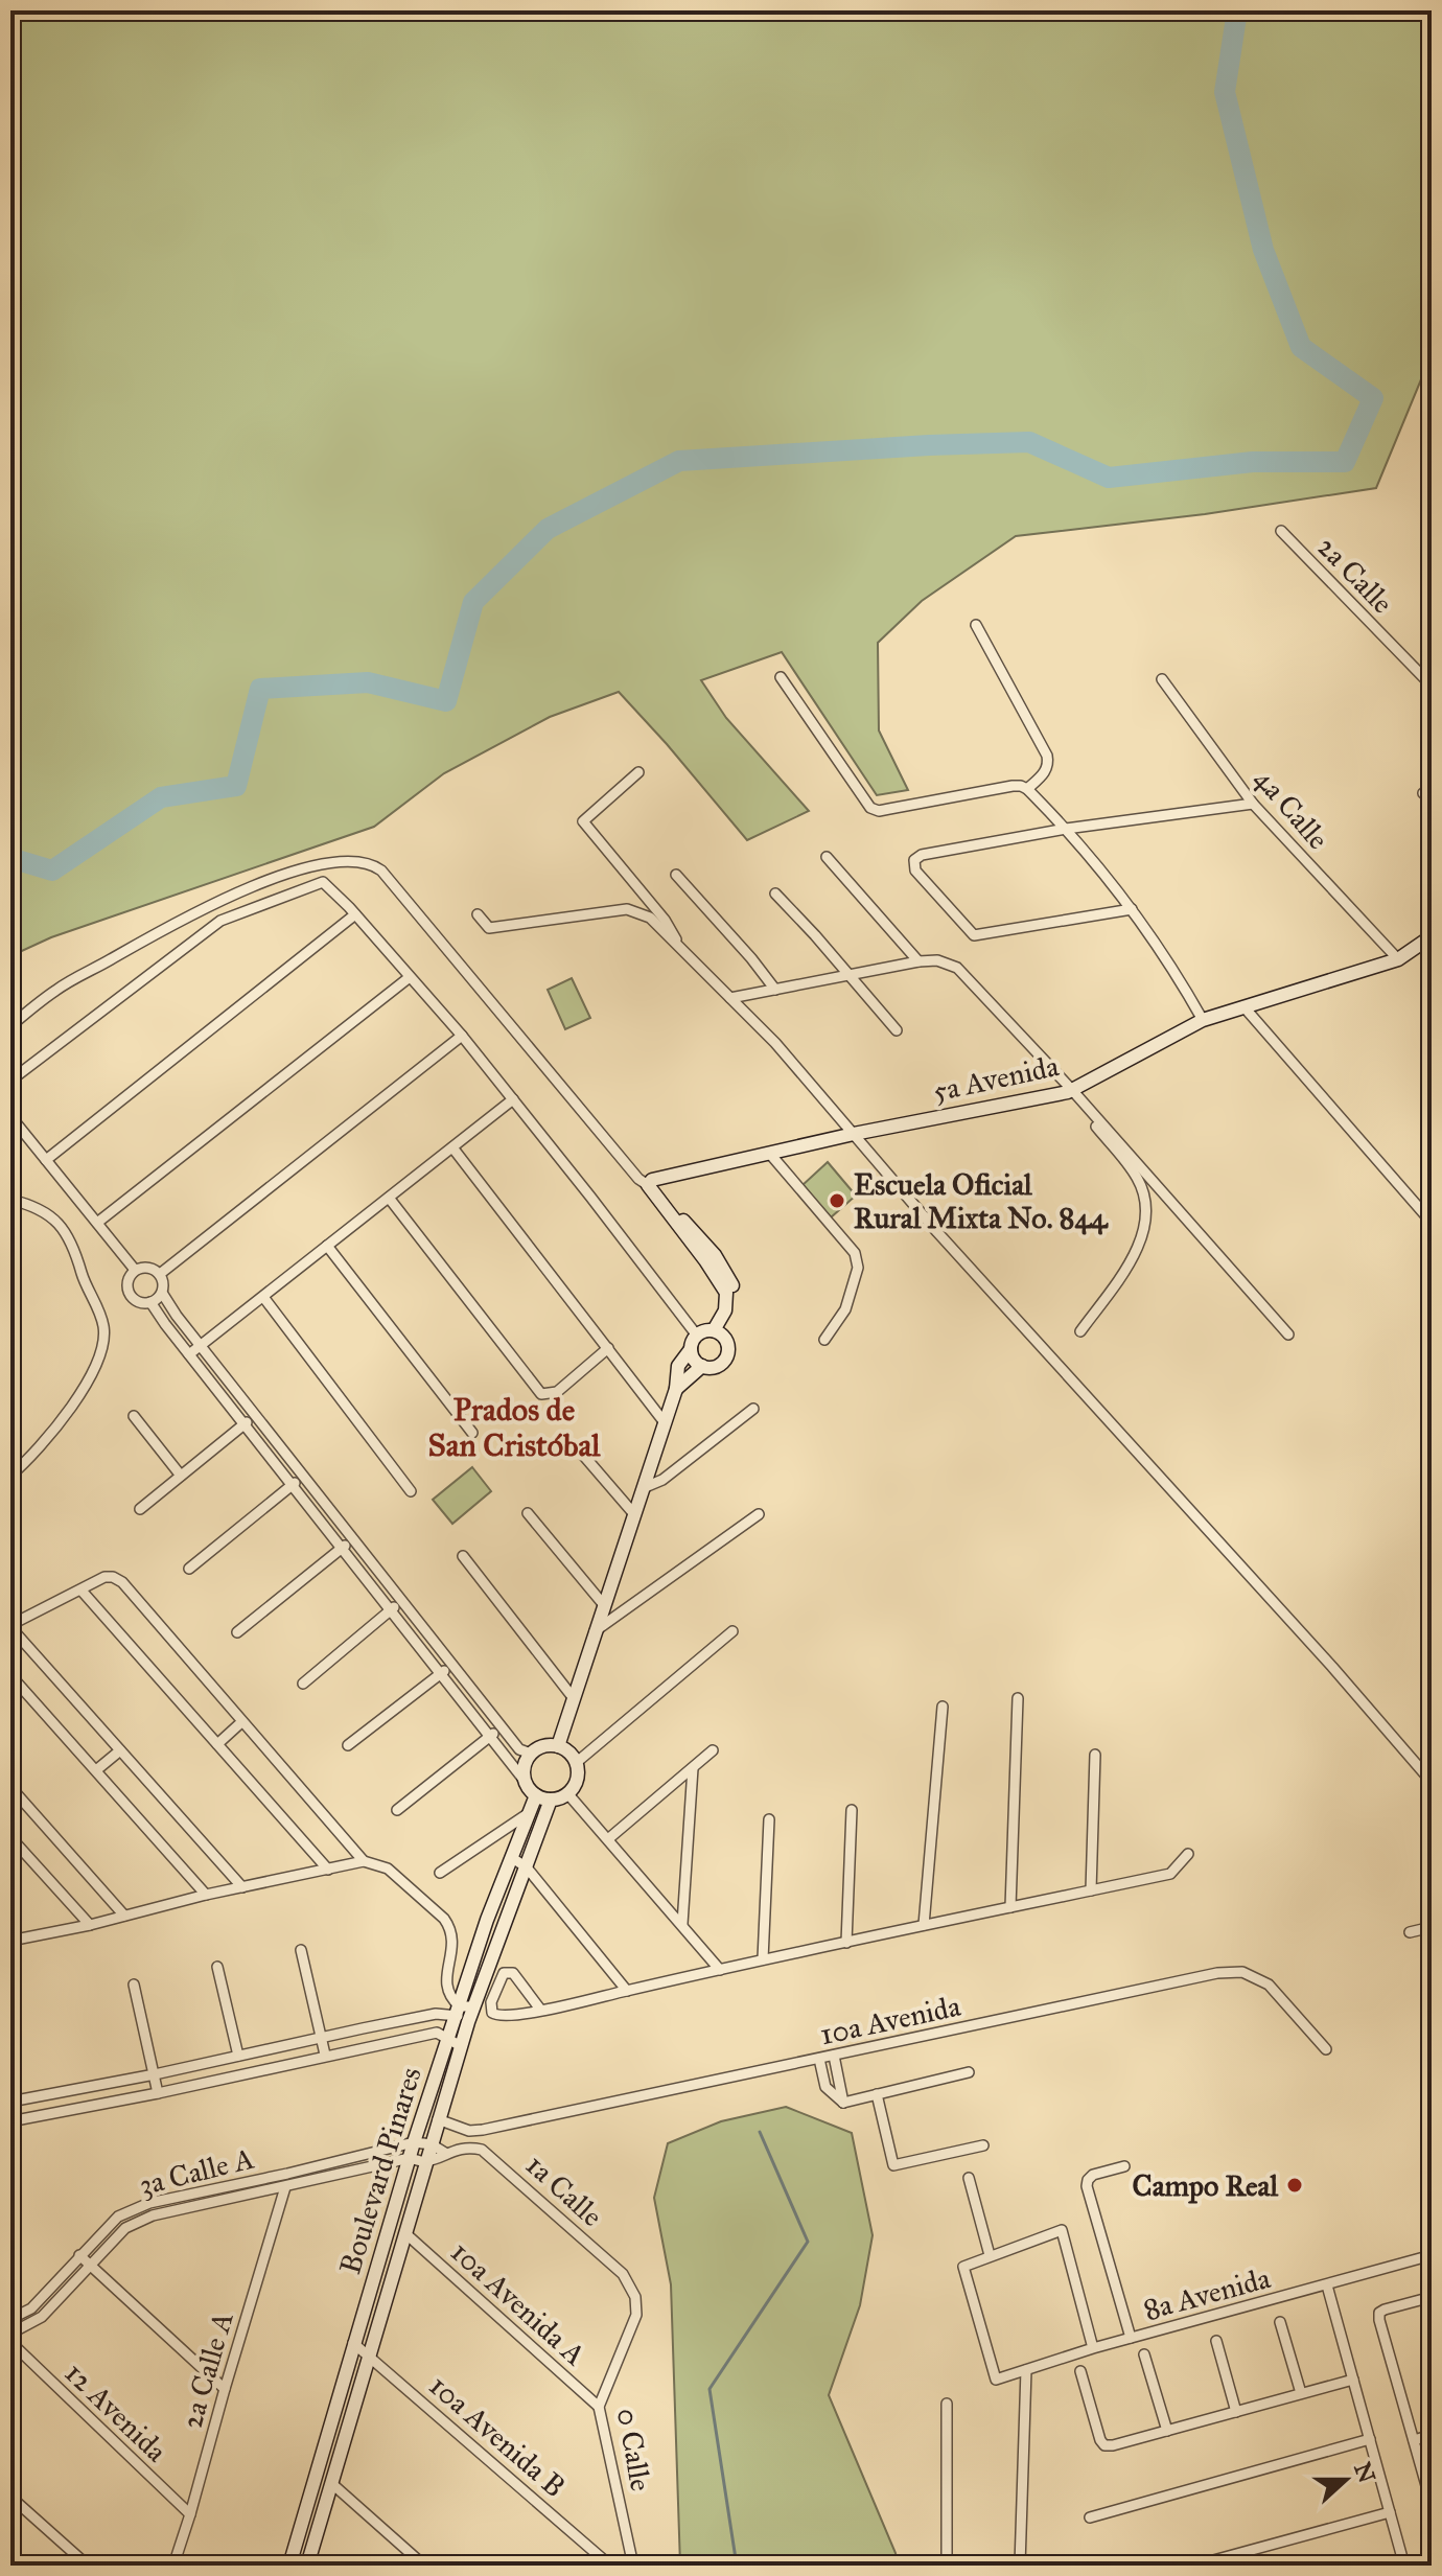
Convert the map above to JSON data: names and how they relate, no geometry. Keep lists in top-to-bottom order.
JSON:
{
  "streets": {
    "street": [
      "2a Calle",
      "4a Calle",
      "5a Avenida",
      "10a Avenida",
      "Boulevard Pinares",
      "3a Calle A",
      "1a Calle",
      "8a Avenida",
      "10a Avenida A",
      "2a Calle A",
      "12 Avenida",
      "10a Avenida B",
      "0 Calle"
    ]
  },
  "crossings": [
    ["4a Calle", "5a Avenida"],
    ["10a Avenida", "Boulevard Pinares"],
    ["Boulevard Pinares", "3a Calle A"],
    ["Boulevard Pinares", "1a Calle"],
    ["Boulevard Pinares", "10a Avenida A"],
    ["Boulevard Pinares", "10a Avenida B"],
    ["3a Calle A", "1a Calle"],
    ["3a Calle A", "2a Calle A"],
    ["1a Calle", "0 Calle"],
    ["10a Avenida A", "0 Calle"],
    ["2a Calle A", "12 Avenida"]
  ],
  "districts": ["Prados de San Cristóbal"],
  "places": ["Escuela Oficial Rural Mixta No. 844", "Campo Real"],
  "north": "right"
}
